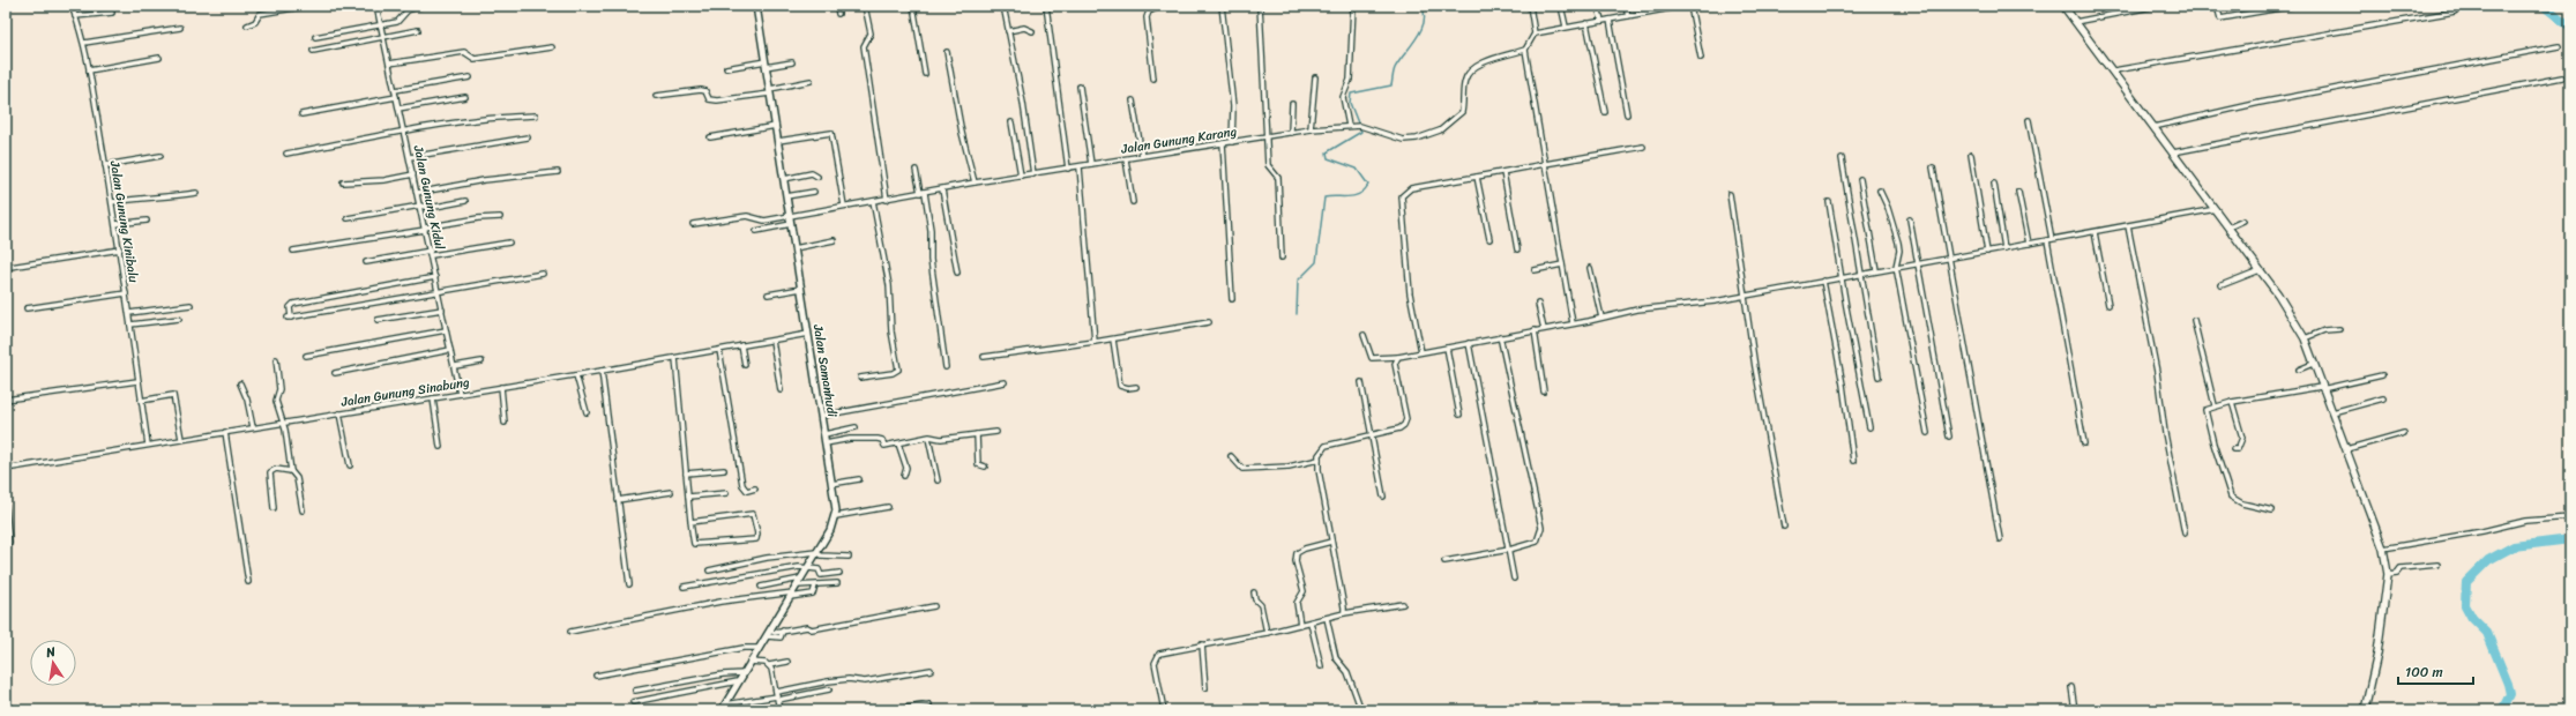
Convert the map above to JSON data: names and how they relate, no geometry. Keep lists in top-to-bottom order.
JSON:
{
  "streets": {
    "street": [
      "Jalan Gunung Karang",
      "Jalan Gunung Kidul",
      "Jalan Gunung Kinibalu",
      "Jalan Samanhudi",
      "Jalan Gunung Sinabung"
    ]
  },
  "crossings": [
    ["Jalan Gunung Karang", "Jalan Samanhudi"],
    ["Jalan Gunung Kidul", "Jalan Gunung Sinabung"],
    ["Jalan Gunung Kinibalu", "Jalan Gunung Sinabung"],
    ["Jalan Samanhudi", "Jalan Gunung Sinabung"]
  ],
  "scale_bar": "100 m",
  "north": "top"
}
